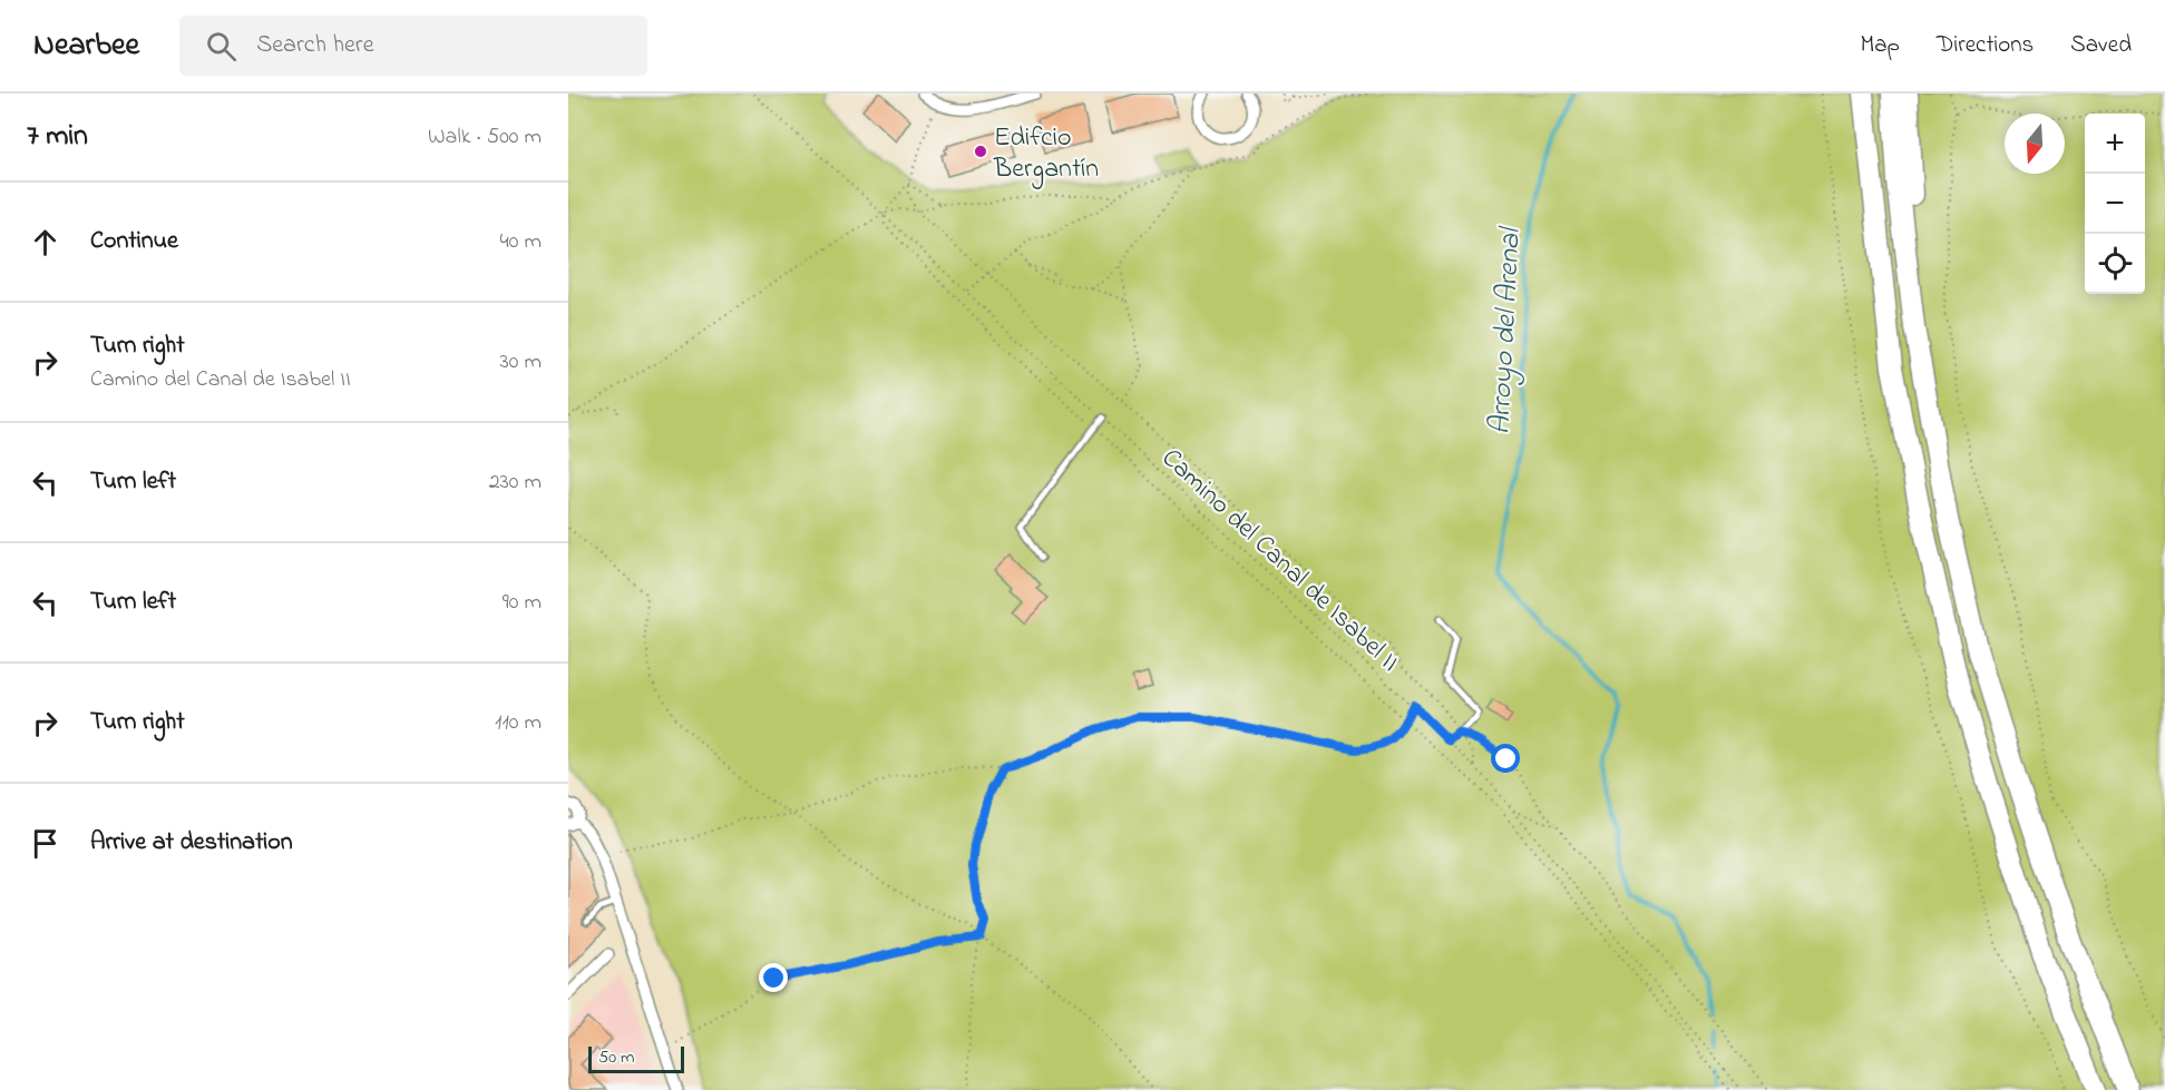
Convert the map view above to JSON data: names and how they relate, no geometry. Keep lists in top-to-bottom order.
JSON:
{
  "streets": {
    "path": ["Camino del Canal de Isabel II"]
  },
  "water": ["Arroyo del Arenal"],
  "places": ["Edifcio Bergantín"],
  "scale_bar": "50 m",
  "north": "bottom",
  "page": {
    "header": "Nearbee",
    "search": "Search here",
    "nav": ["Map", "Directions", "Saved"],
    "heading": ["7 min", "Walk · 500 m"],
    "map_buttons": ["+", "−"],
    "list": [
      ["Continue", "40 m"],
      ["Turn right", "Camino del Canal de Isabel II", "30 m"],
      ["Turn left", "230 m"],
      ["Turn left", "90 m"],
      ["Turn right", "110 m"],
      "Arrive at destination"
    ],
    "scale": "50 m"
  }
}
